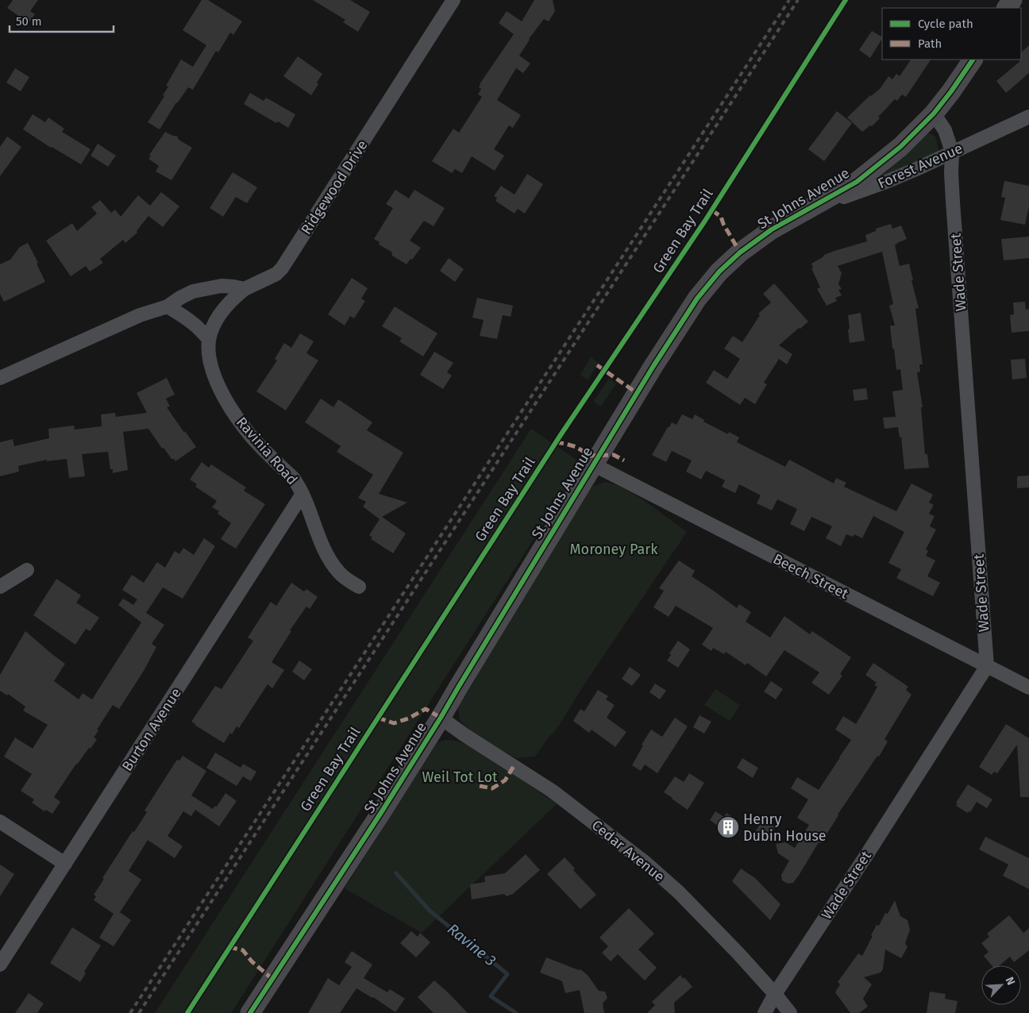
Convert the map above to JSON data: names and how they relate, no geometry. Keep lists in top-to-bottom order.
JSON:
{
  "streets": {
    "street": [
      "Forest Avenue",
      "Ridgewood Drive",
      "St Johns Avenue",
      "Wade Street",
      "Ravinia Road",
      "Beech Street",
      "Burton Avenue",
      "Cedar Avenue"
    ],
    "cycle path": ["Green Bay Trail"]
  },
  "crossings": [
    ["Forest Avenue", "St Johns Avenue"],
    ["Forest Avenue", "Wade Street"],
    ["Ridgewood Drive", "Ravinia Road"],
    ["St Johns Avenue", "Wade Street"],
    ["St Johns Avenue", "Beech Street"],
    ["St Johns Avenue", "Cedar Avenue"],
    ["Wade Street", "Beech Street"],
    ["Wade Street", "Cedar Avenue"],
    ["Ravinia Road", "Burton Avenue"]
  ],
  "water": ["Ravine 3"],
  "parks": ["Moroney Park", "Weil Tot Lot"],
  "places": {
    "building": ["Henry Dubin House"]
  },
  "legend": ["Cycle path", "Path"],
  "scale_bar": "50 m",
  "north": "top right"
}
